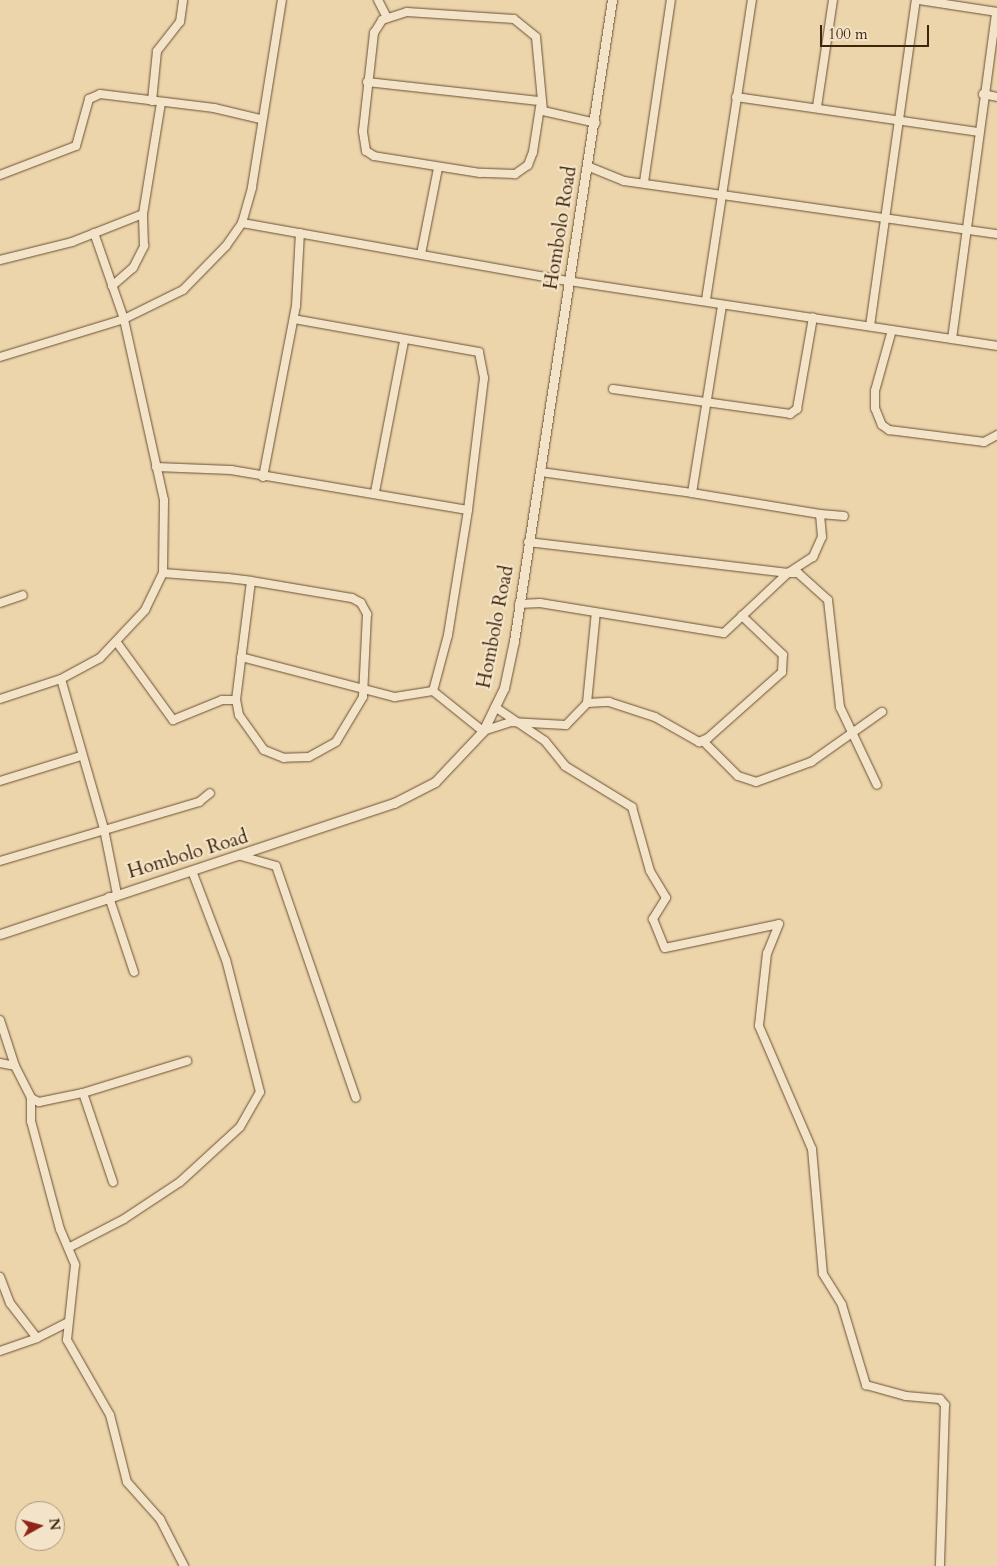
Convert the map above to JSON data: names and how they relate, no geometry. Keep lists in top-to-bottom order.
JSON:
{
  "streets": {
    "street": ["Hombolo Road"]
  },
  "scale_bar": "100 m",
  "north": "right"
}
